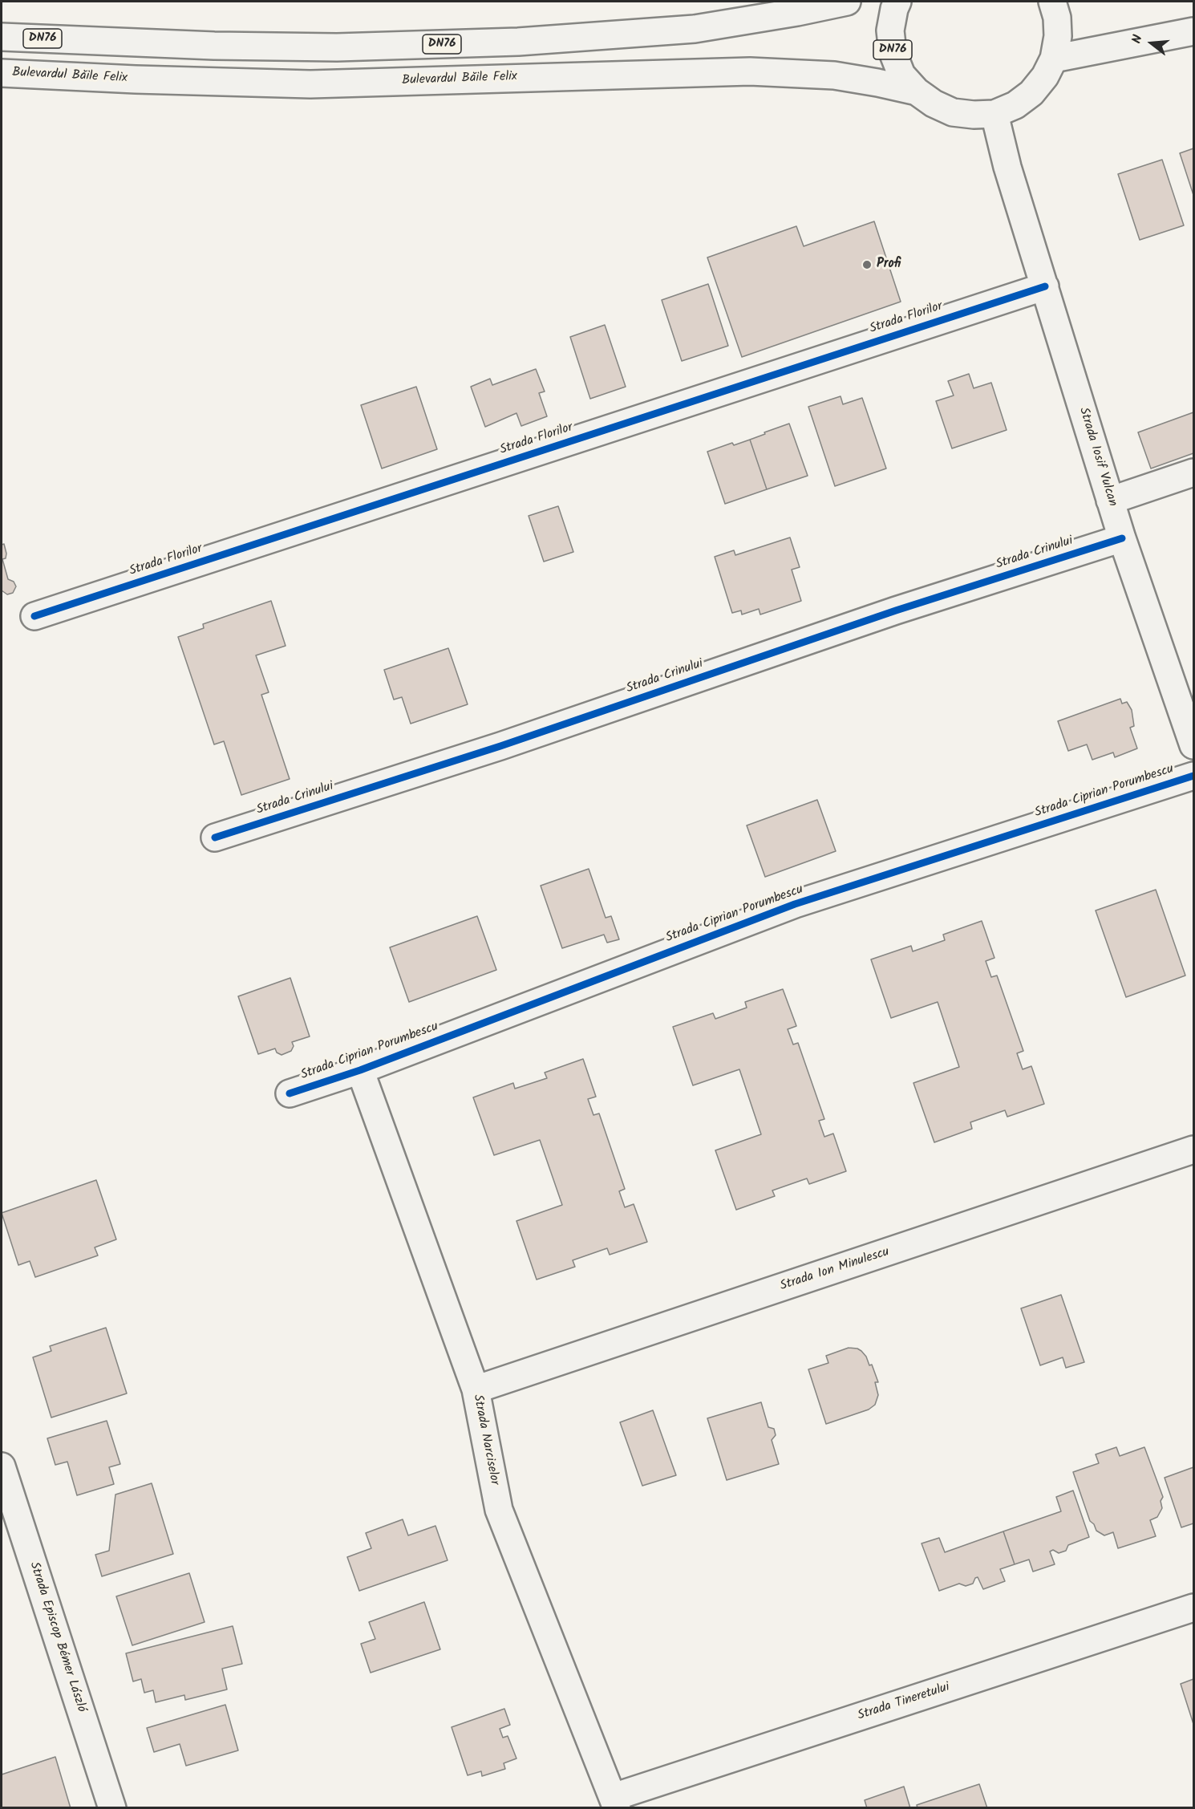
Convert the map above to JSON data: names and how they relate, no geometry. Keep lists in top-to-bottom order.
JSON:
{
  "streets": {
    "street": [
      "DN76",
      "Bulevardul Băile Felix",
      "Strada Florilor",
      "Strada Iosif Vulcan",
      "Strada Crinului",
      "Strada Ciprian Porumbescu",
      "Strada Ion Minulescu",
      "Strada Narciselor",
      "Strada Episcop Bémer László",
      "Strada Tineretului"
    ]
  },
  "crossings": [
    ["DN76", "Bulevardul Băile Felix"],
    ["Strada Florilor", "Strada Iosif Vulcan"],
    ["Strada Iosif Vulcan", "Strada Crinului"],
    ["Strada Ciprian Porumbescu", "Strada Narciselor"],
    ["Strada Ion Minulescu", "Strada Narciselor"],
    ["Strada Narciselor", "Strada Tineretului"]
  ],
  "places": ["Profi"],
  "north": "left"
}
